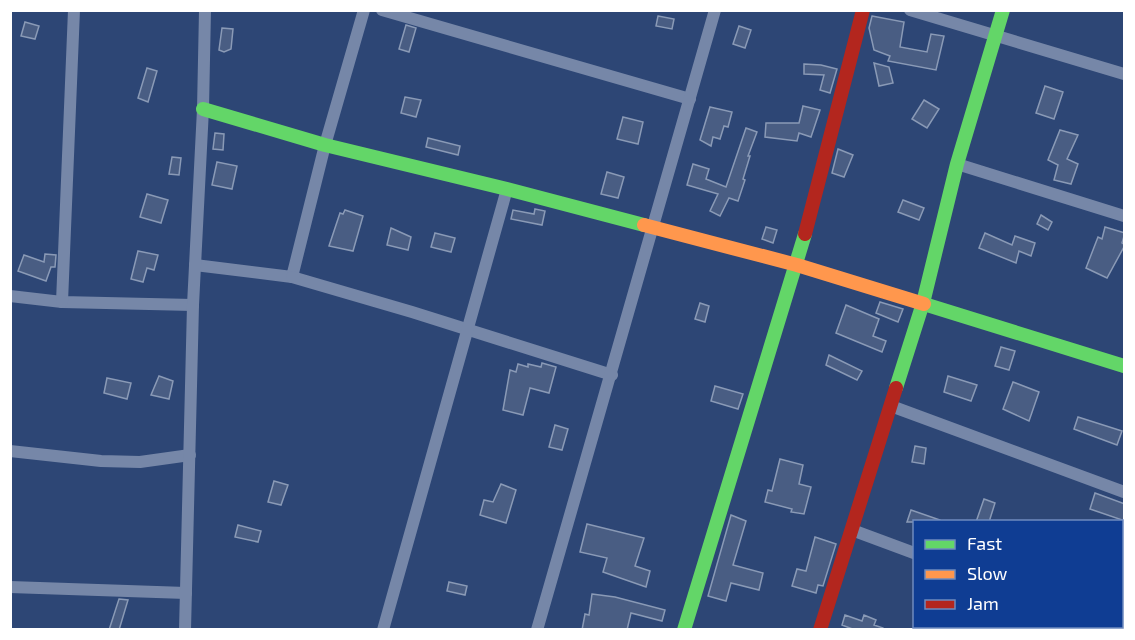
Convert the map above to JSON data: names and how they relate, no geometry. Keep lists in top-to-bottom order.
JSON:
{
  "legend": ["Fast", "Slow", "Jam"]
}
